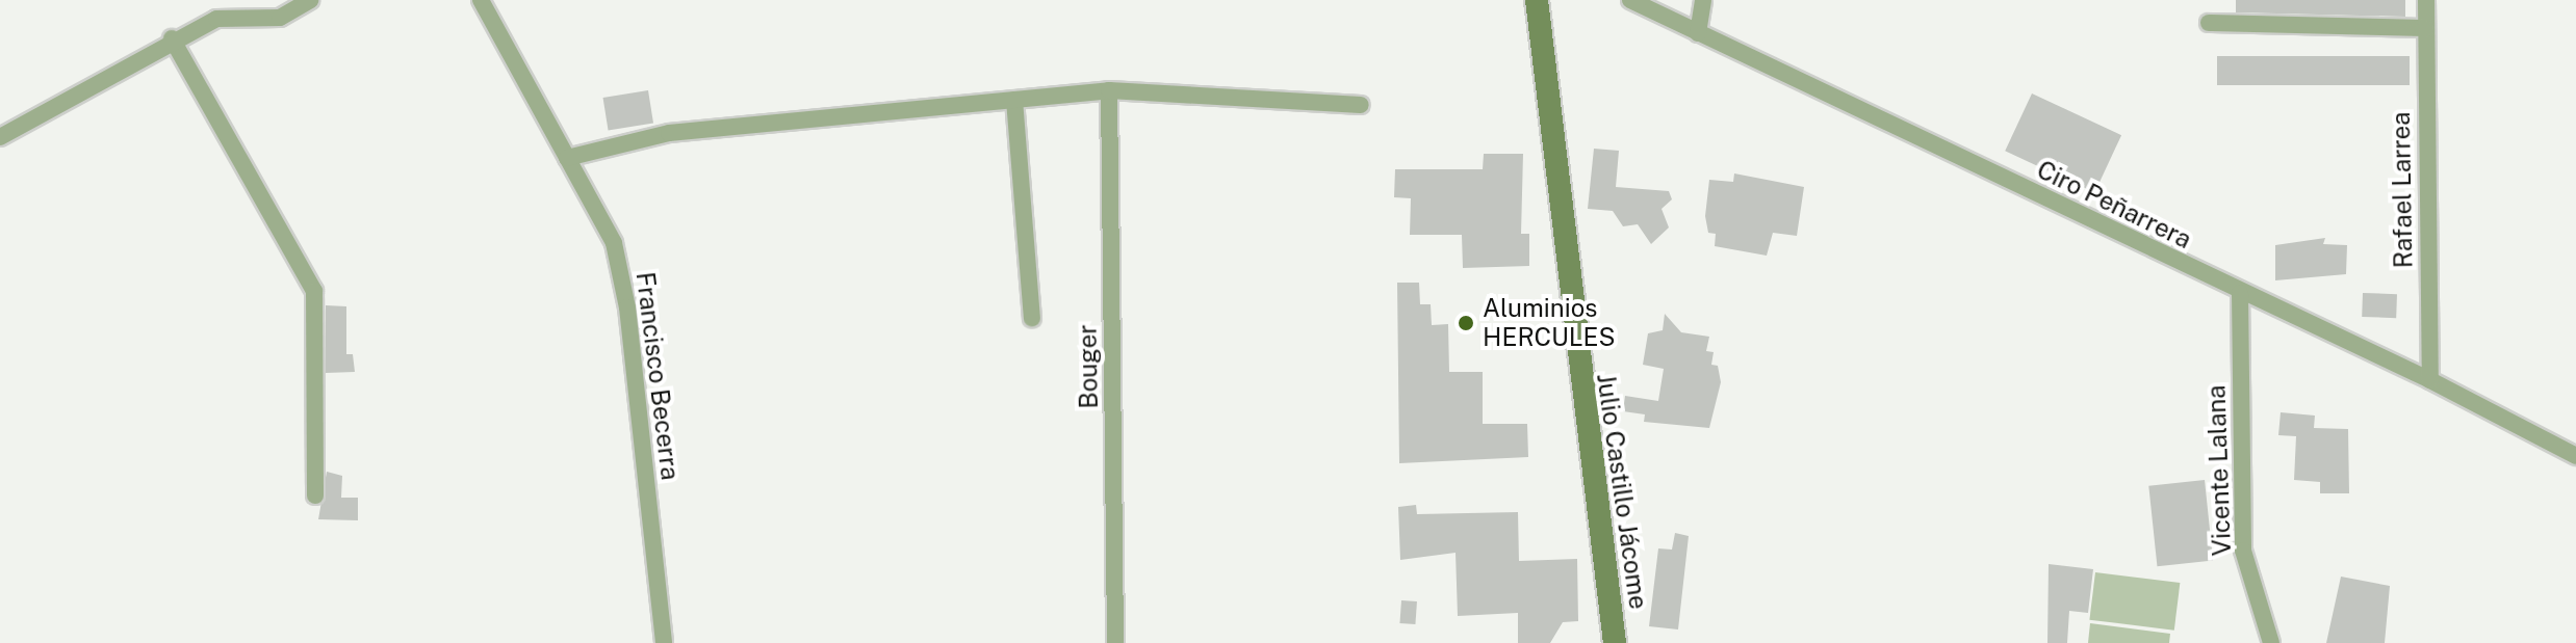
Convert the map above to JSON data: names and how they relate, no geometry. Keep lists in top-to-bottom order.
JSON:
{
  "streets": {
    "main road": ["Julio Castillo Jácome"],
    "street": [
      "Rafael Larrea",
      "Ciro Peñarrera",
      "Bouger",
      "Francisco Becerra",
      "Vicente Lalana"
    ]
  },
  "crossings": [
    ["Rafael Larrea", "Ciro Peñarrera"],
    ["Ciro Peñarrera", "Vicente Lalana"]
  ],
  "places": ["Aluminios HERCULES"]
}
